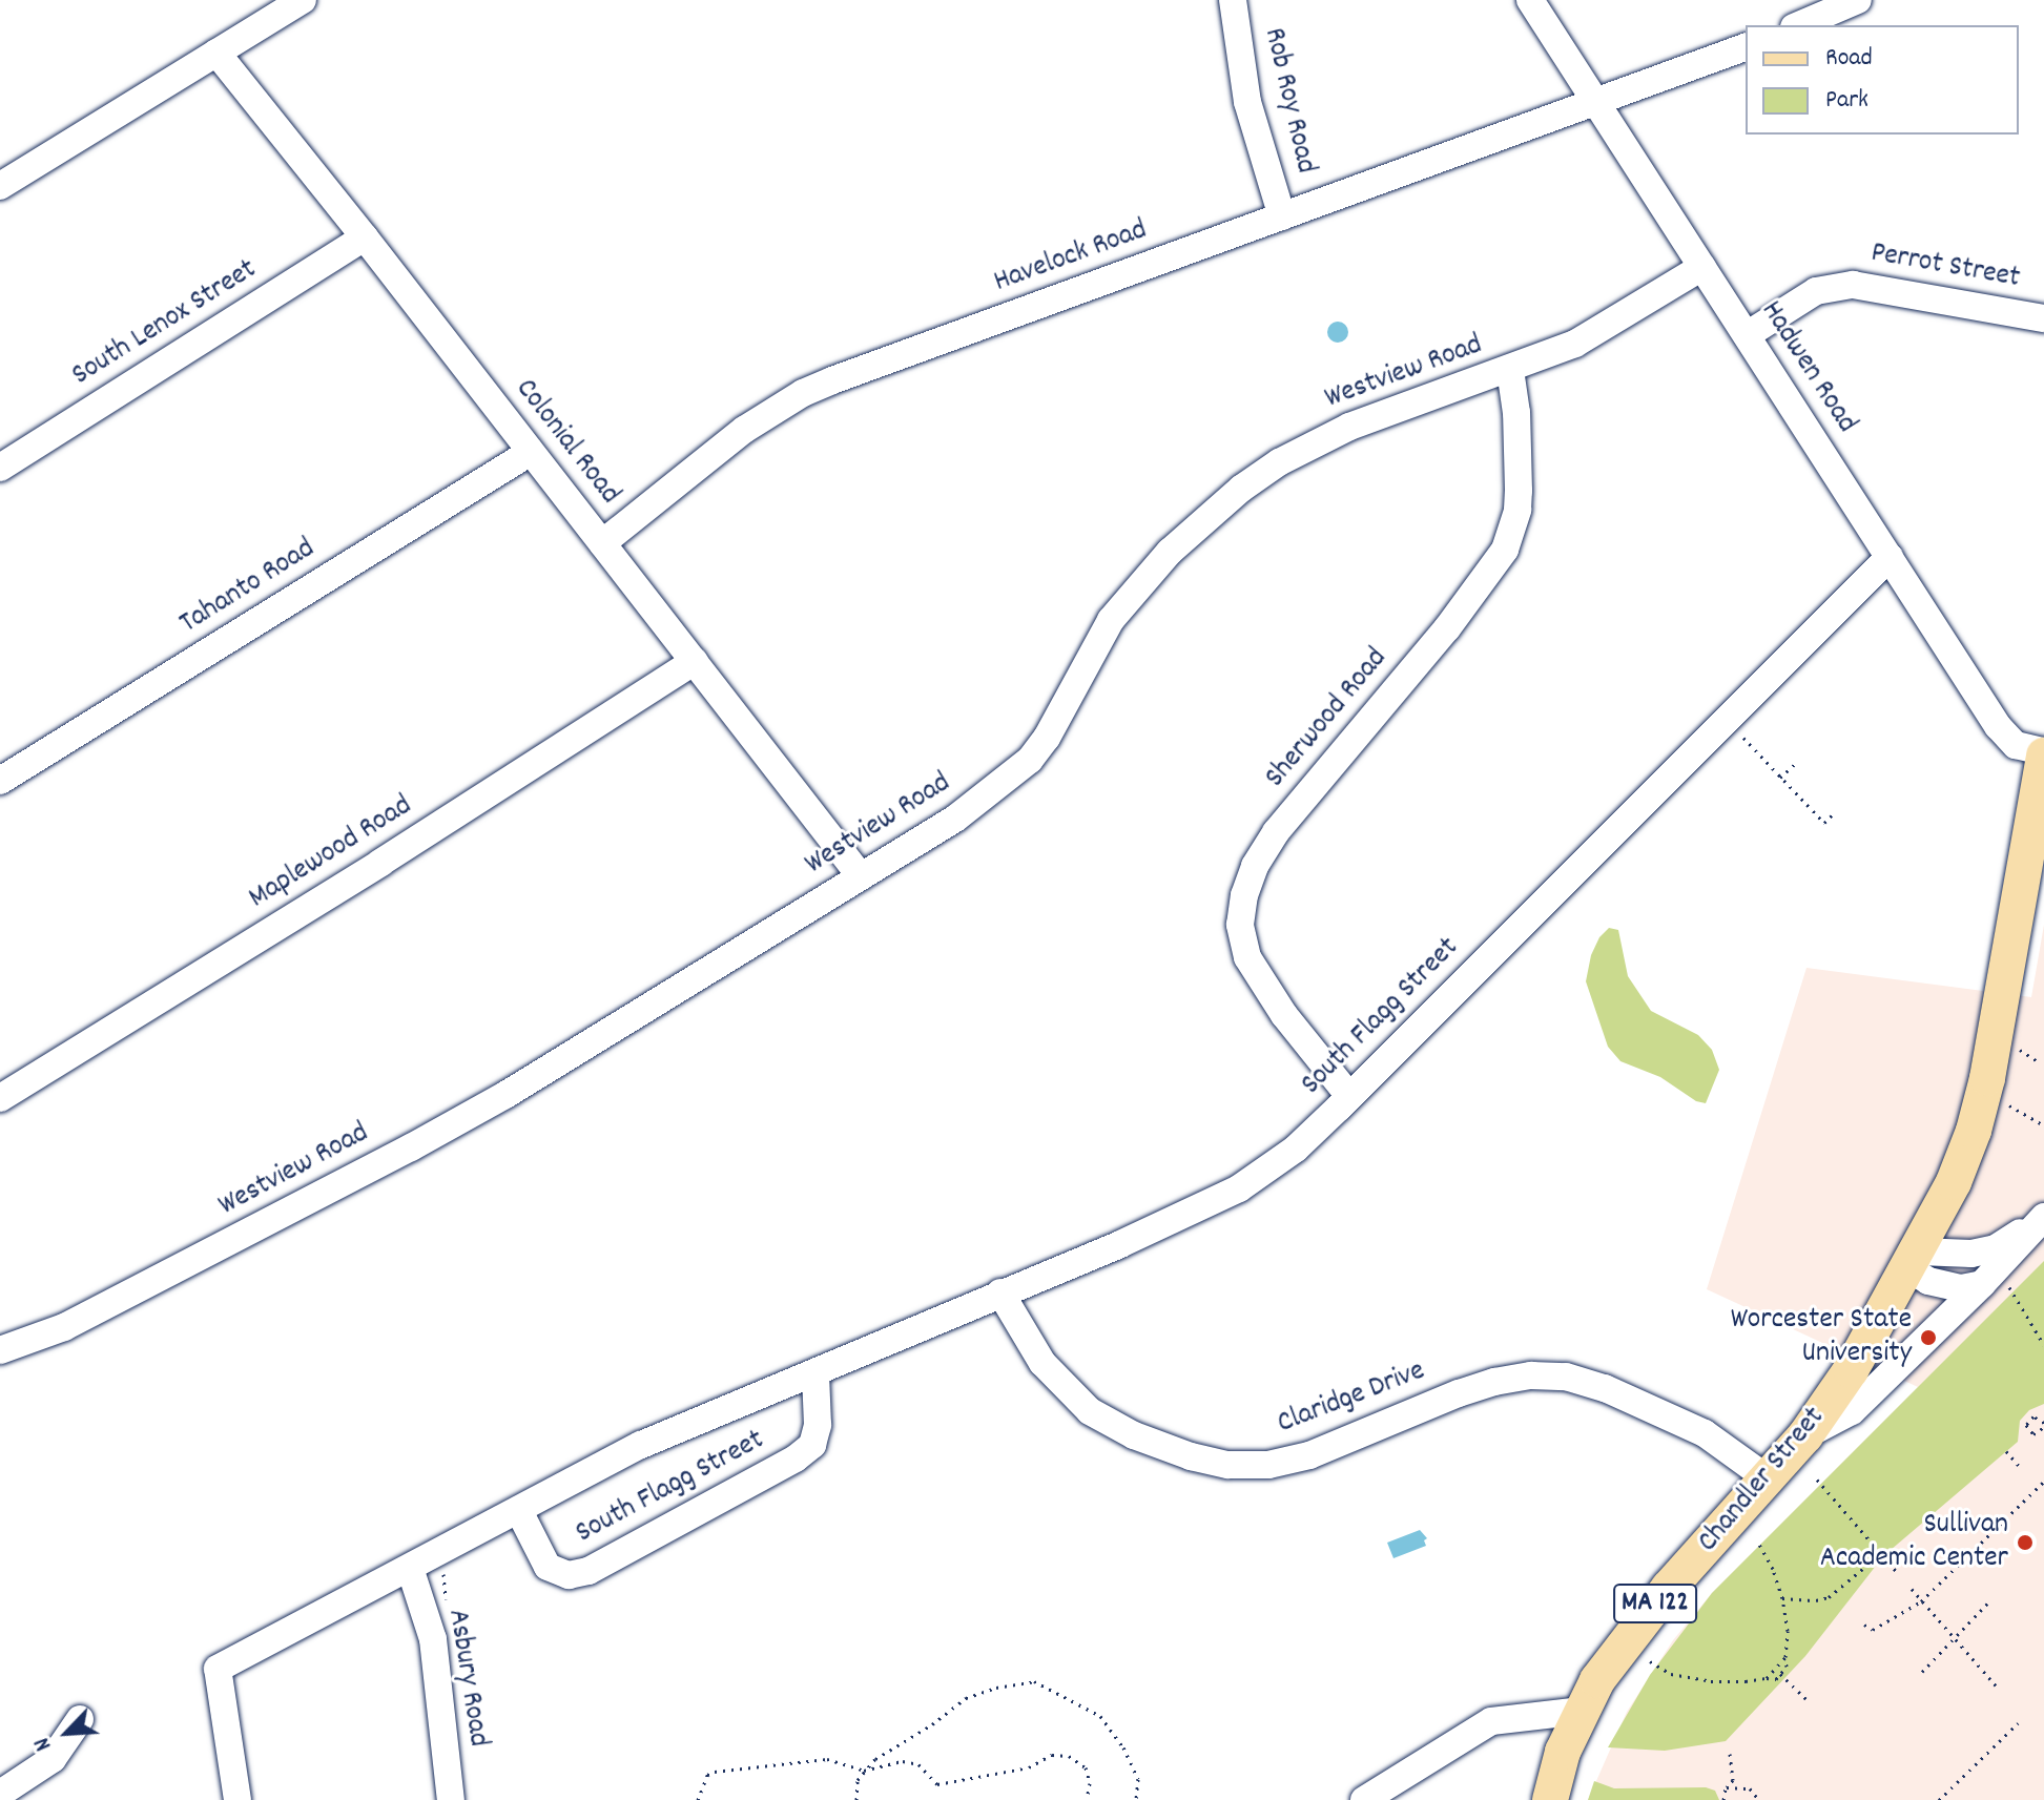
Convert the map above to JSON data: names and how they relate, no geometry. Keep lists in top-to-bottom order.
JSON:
{
  "streets": {
    "main road": ["Chandler Street", "MA 122"],
    "street": [
      "Rob Roy Road",
      "Havelock Road",
      "Perrot Street",
      "South Lenox Street",
      "Hadwen Road",
      "Westview Road",
      "Colonial Road",
      "Tahanto Road",
      "Sherwood Road",
      "Maplewood Road",
      "South Flagg Street",
      "Claridge Drive",
      "Asbury Road"
    ]
  },
  "crossings": [
    ["Rob Roy Road", "Havelock Road"],
    ["Havelock Road", "Hadwen Road"],
    ["Havelock Road", "Colonial Road"],
    ["Perrot Street", "Hadwen Road"],
    ["South Lenox Street", "Colonial Road"],
    ["Hadwen Road", "Westview Road"],
    ["Hadwen Road", "South Flagg Street"],
    ["Hadwen Road", "Chandler Street"],
    ["Westview Road", "Colonial Road"],
    ["Westview Road", "Sherwood Road"],
    ["Colonial Road", "Tahanto Road"],
    ["Colonial Road", "Maplewood Road"],
    ["Sherwood Road", "South Flagg Street"],
    ["South Flagg Street", "Claridge Drive"],
    ["South Flagg Street", "Asbury Road"],
    ["Claridge Drive", "Chandler Street"]
  ],
  "places": ["Worcester State University", "Sullivan Academic Center"],
  "legend": ["Road", "Park"],
  "north": "bottom left"
}
